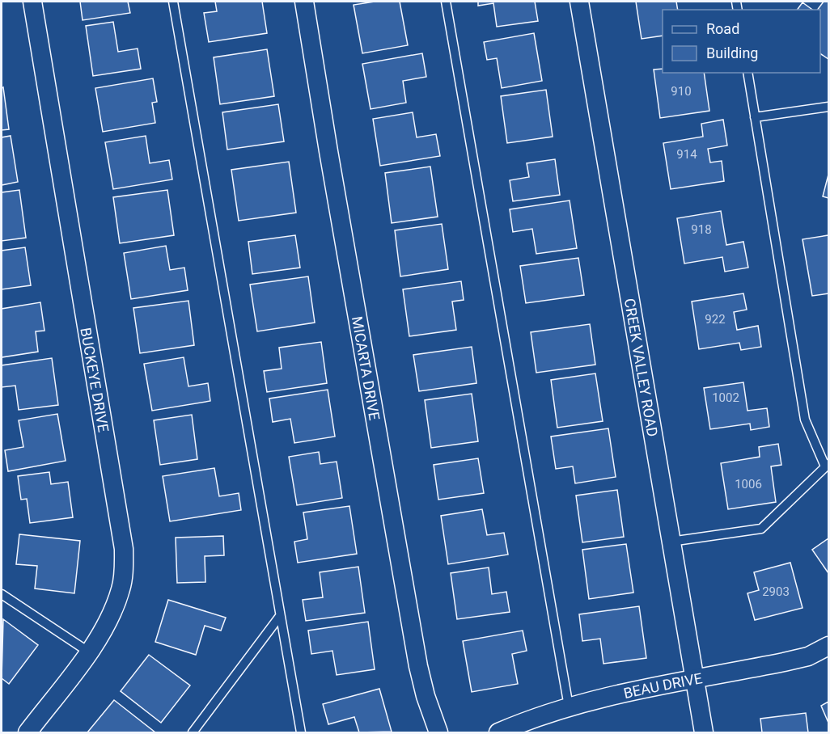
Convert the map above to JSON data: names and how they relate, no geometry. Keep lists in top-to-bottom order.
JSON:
{
  "streets": {
    "street": [
      "CREEK VALLEY ROAD",
      "MICARTA DRIVE",
      "BUCKEYE DRIVE",
      "BEAU DRIVE"
    ]
  },
  "crossings": [
    ["CREEK VALLEY ROAD", "BEAU DRIVE"]
  ],
  "house_numbers": [
    "910",
    "914",
    "918",
    "922",
    "1002",
    "1006",
    "2903"
  ],
  "legend": ["Road", "Building"]
}
